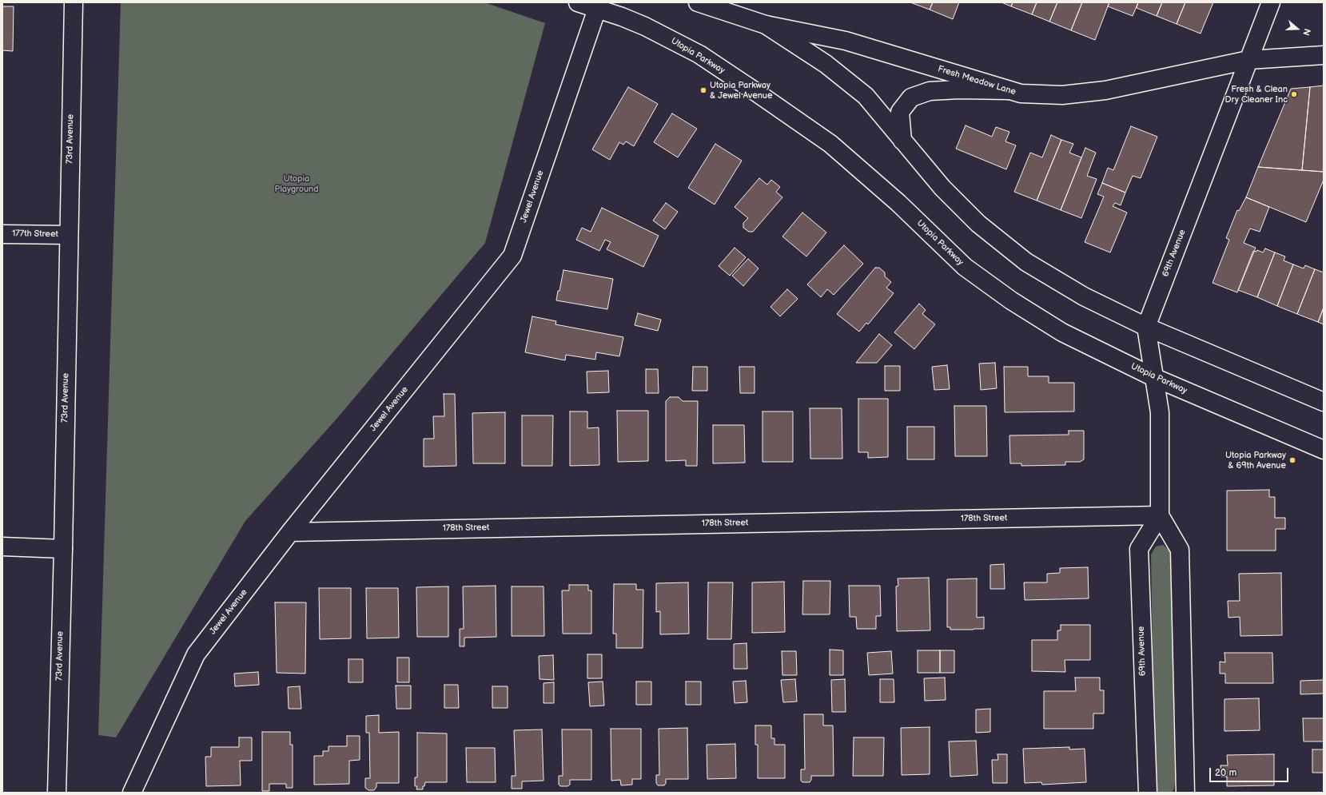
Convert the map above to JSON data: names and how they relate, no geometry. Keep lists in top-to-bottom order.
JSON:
{
  "streets": {
    "street": [
      "Utopia Parkway",
      "Fresh Meadow Lane",
      "73rd Avenue",
      "Jewel Avenue",
      "177th Street",
      "69th Avenue",
      "178th Street"
    ]
  },
  "crossings": [
    ["Utopia Parkway", "Jewel Avenue"],
    ["Utopia Parkway", "69th Avenue"],
    ["Fresh Meadow Lane", "69th Avenue"],
    ["73rd Avenue", "177th Street"],
    ["Jewel Avenue", "178th Street"],
    ["69th Avenue", "178th Street"]
  ],
  "parks": ["Utopia Playground"],
  "places": ["Utopia Parkway & Jewel Avenue", "Fresh & Clean Dry Cleaner Inc", "Utopia Parkway & 69th Avenue"],
  "scale_bar": "20 m",
  "north": "right"
}
